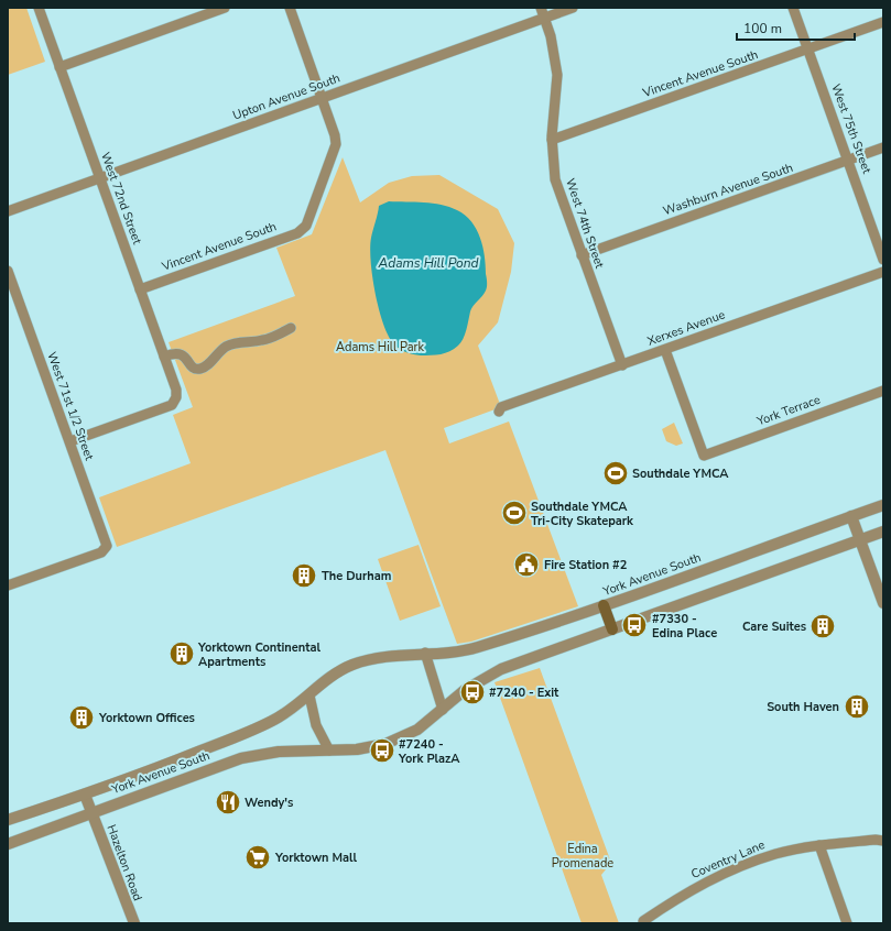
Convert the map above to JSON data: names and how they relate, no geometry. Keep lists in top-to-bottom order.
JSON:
{
  "streets": {
    "street": [
      "Vincent Avenue South",
      "Upton Avenue South",
      "West 75th Street",
      "Washburn Avenue South",
      "West 72nd Street",
      "West 74th Street",
      "Xerxes Avenue",
      "West 71st 1/2 Street",
      "York Terrace",
      "York Avenue South",
      "Coventry Lane",
      "Hazelton Road"
    ]
  },
  "crossings": [
    ["Vincent Avenue South", "Upton Avenue South"],
    ["Vincent Avenue South", "West 75th Street"],
    ["Vincent Avenue South", "West 72nd Street"],
    ["Vincent Avenue South", "West 74th Street"],
    ["Upton Avenue South", "West 72nd Street"],
    ["Upton Avenue South", "West 74th Street"],
    ["West 75th Street", "Washburn Avenue South"],
    ["Washburn Avenue South", "West 74th Street"],
    ["West 72nd Street", "West 71st 1/2 Street"],
    ["West 74th Street", "Xerxes Avenue"],
    ["Xerxes Avenue", "York Terrace"],
    ["York Avenue South", "Hazelton Road"]
  ],
  "water": ["Adams Hill Pond"],
  "parks": ["Adams Hill Park", "Edina Promenade"],
  "places": {
    "sports": ["Southdale YMCA", "Southdale YMCA Tri-City Skatepark"],
    "public building": ["Fire Station #2"],
    "building": [
      "The Durham",
      "Care Suites",
      "Yorktown Continental Apartments",
      "South Haven",
      "Yorktown Offices"
    ],
    "bus stop": ["#7330 - Edina Place", "#7240 - Exit", "#7240 - York PlazA"],
    "restaurant": ["Wendy's"],
    "supermarket": ["Yorktown Mall"]
  },
  "scale_bar": "100 m"
}
